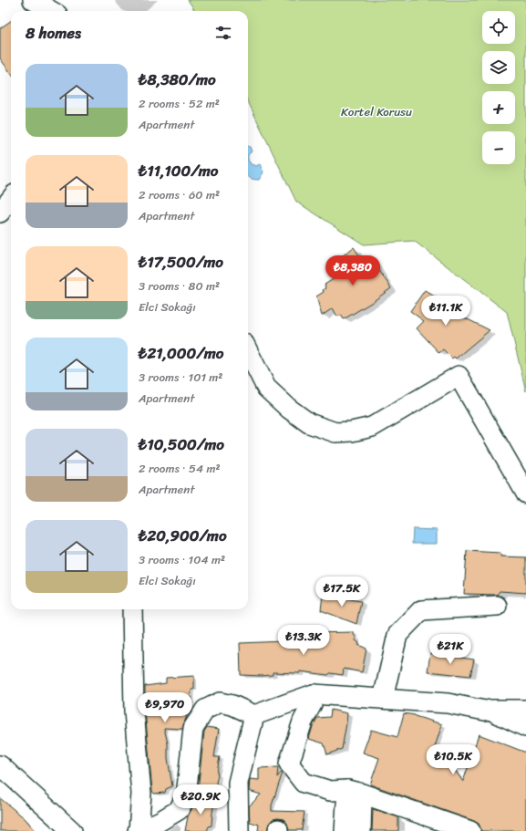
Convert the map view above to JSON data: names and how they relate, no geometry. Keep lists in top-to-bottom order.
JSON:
{
  "parks": ["Kortel Korusu"],
  "page": {
    "map_buttons": ["+", "−"],
    "heading": "8 homes",
    "list": [
      {
        "name": "₺8,380/mo",
        "note": "2 rooms · 52 m² · Apartment"
      },
      {
        "name": "₺11,100/mo",
        "note": "2 rooms · 60 m² · Apartment"
      },
      {
        "name": "₺17,500/mo",
        "note": "3 rooms · 80 m² · Elci Sokağı"
      },
      {
        "name": "₺21,000/mo",
        "note": "3 rooms · 101 m² · Apartment"
      },
      {
        "name": "₺10,500/mo",
        "note": "2 rooms · 54 m² · Apartment"
      },
      {
        "name": "₺20,900/mo",
        "note": "3 rooms · 104 m² · Elci Sokağı"
      }
    ],
    "price": [
      "₺8,380",
      "₺11.1K",
      "₺17.5K",
      "₺13.3K",
      "₺21K",
      "₺9,970",
      "₺10.5K",
      "₺20.9K"
    ]
  }
}
